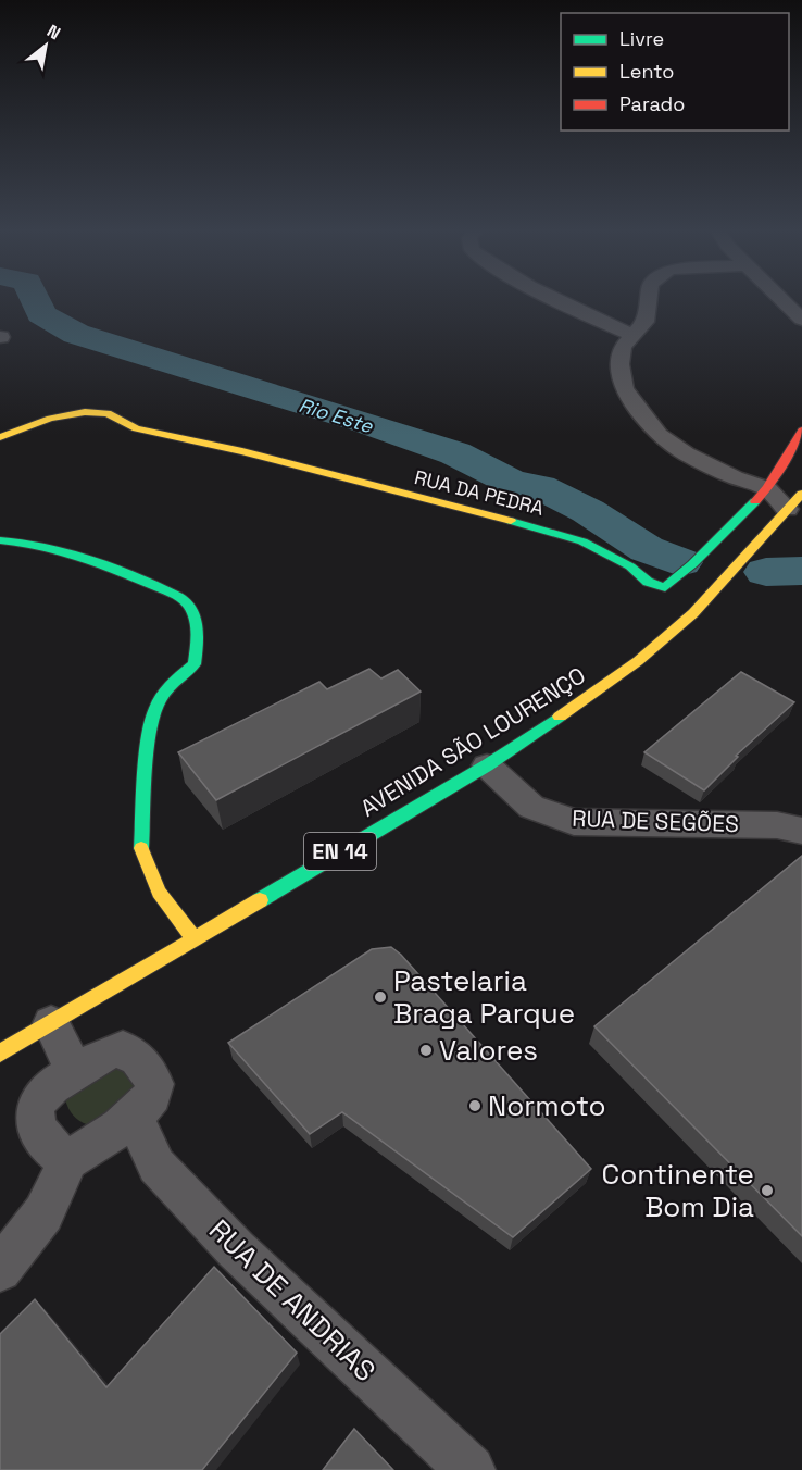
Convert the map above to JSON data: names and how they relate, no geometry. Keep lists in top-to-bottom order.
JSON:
{
  "streets": {
    "street": [
      "RUA DA PEDRA",
      "AVENIDA SÃO LOURENÇO",
      "RUA DE SEGÕES",
      "EN 14",
      "RUA DE ANDRIAS"
    ]
  },
  "crossings": [
    ["AVENIDA SÃO LOURENÇO", "RUA DE SEGÕES"]
  ],
  "water": ["Rio Este"],
  "places": [
    "Pastelaria Braga Parque",
    "Valores",
    "Normoto",
    "Continente Bom Dia"
  ],
  "legend": ["Livre", "Lento", "Parado"],
  "north": "top right"
}
